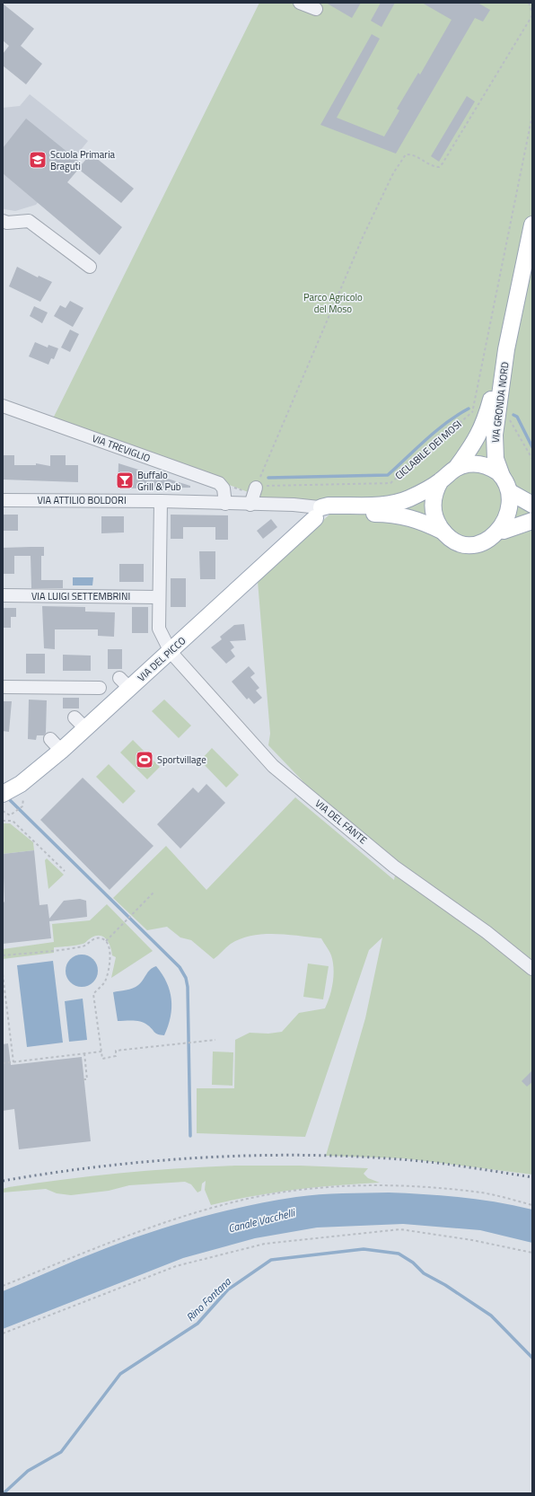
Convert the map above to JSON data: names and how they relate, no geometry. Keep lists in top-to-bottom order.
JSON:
{
  "streets": {
    "main road": ["VIA GRONDA NORD", "VIA ATTILIO BOLDORI", "VIA DEL PICCO"],
    "street": ["VIA TREVIGLIO", "VIA LUIGI SETTEMBRINI", "VIA DEL FANTE"],
    "path": ["CICLABILE DEI MOSI"]
  },
  "crossings": [
    ["VIA GRONDA NORD", "CICLABILE DEI MOSI"],
    ["VIA GRONDA NORD", "VIA ATTILIO BOLDORI"],
    ["VIA TREVIGLIO", "CICLABILE DEI MOSI"],
    ["VIA ATTILIO BOLDORI", "VIA DEL PICCO"],
    ["VIA DEL PICCO", "VIA DEL FANTE"]
  ],
  "water": ["Canale Vacchelli", "Rino Fontana"],
  "parks": ["Parco Agricolo del Moso"],
  "places": {
    "school or university": ["Scuola Primaria Braguti"],
    "bar": ["Buffalo Grill & Pub"],
    "sports": ["Sportvillage"]
  }
}
